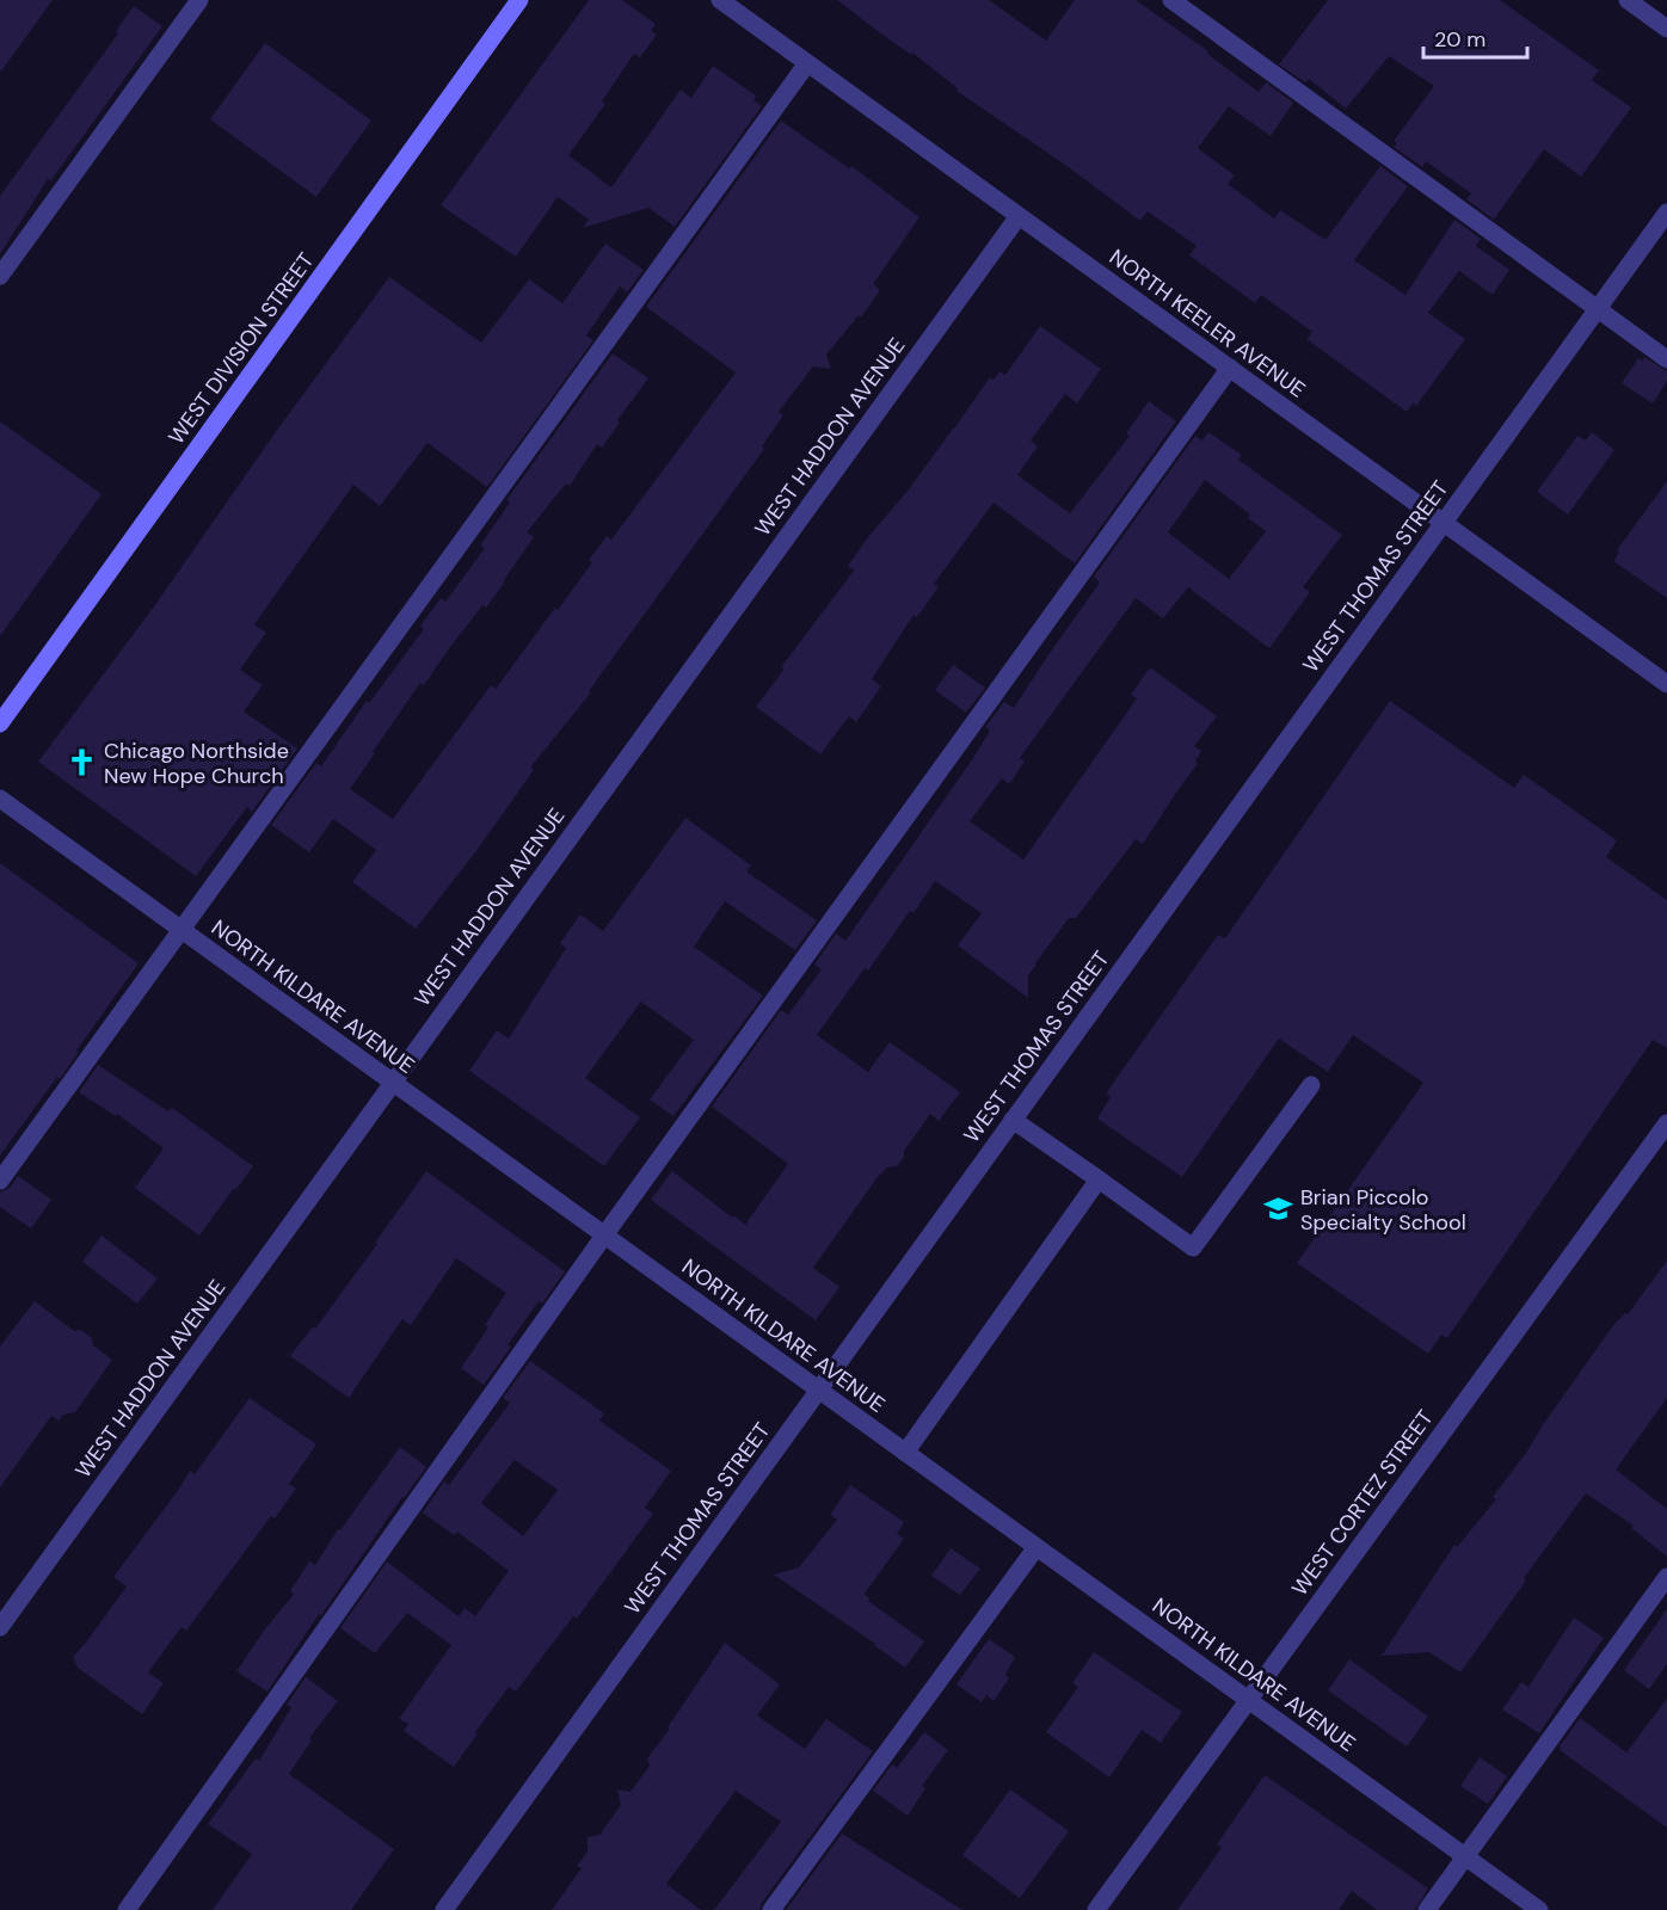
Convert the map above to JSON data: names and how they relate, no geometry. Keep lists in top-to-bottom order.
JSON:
{
  "streets": {
    "main road": ["WEST DIVISION STREET"],
    "street": [
      "NORTH KEELER AVENUE",
      "WEST HADDON AVENUE",
      "WEST THOMAS STREET",
      "NORTH KILDARE AVENUE",
      "WEST CORTEZ STREET"
    ]
  },
  "crossings": [
    ["NORTH KEELER AVENUE", "WEST HADDON AVENUE"],
    ["NORTH KEELER AVENUE", "WEST THOMAS STREET"],
    ["WEST HADDON AVENUE", "NORTH KILDARE AVENUE"],
    ["WEST THOMAS STREET", "NORTH KILDARE AVENUE"],
    ["NORTH KILDARE AVENUE", "WEST CORTEZ STREET"]
  ],
  "places": {
    "church": ["Chicago Northside New Hope Church"],
    "school or university": ["Brian Piccolo Specialty School"]
  },
  "scale_bar": "20 m"
}
